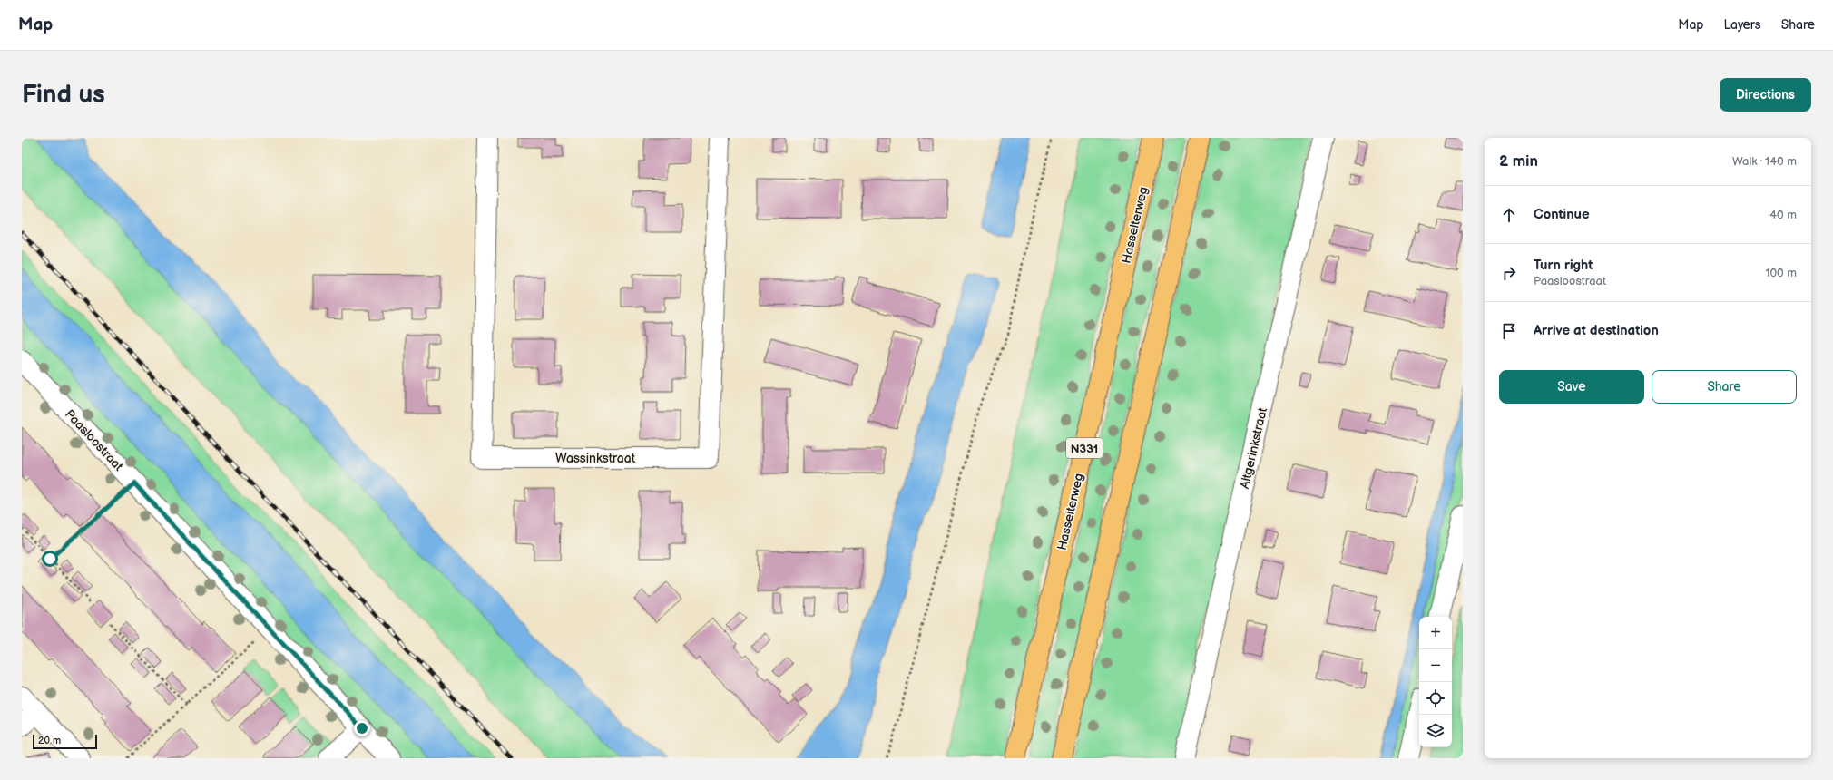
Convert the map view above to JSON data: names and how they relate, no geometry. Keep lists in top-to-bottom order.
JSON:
{
  "streets": {
    "main road": ["Hasselterweg", "N331"],
    "street": ["Paasloostraat", "Altgerinkstraat", "Wassinkstraat"]
  },
  "scale_bar": "20 m",
  "page": {
    "header": "Map",
    "nav": ["Map", "Layers", "Share"],
    "buttons": [
      "Directions",
      ["Save", "Share"]
    ],
    "title": "Find us",
    "heading": ["2 min", "Walk · 140 m"],
    "list": [
      ["Continue", "40 m"],
      ["Turn right", "Paasloostraat", "100 m"],
      "Arrive at destination"
    ],
    "map_buttons": ["+", "−"],
    "scale": "20 m"
  }
}
